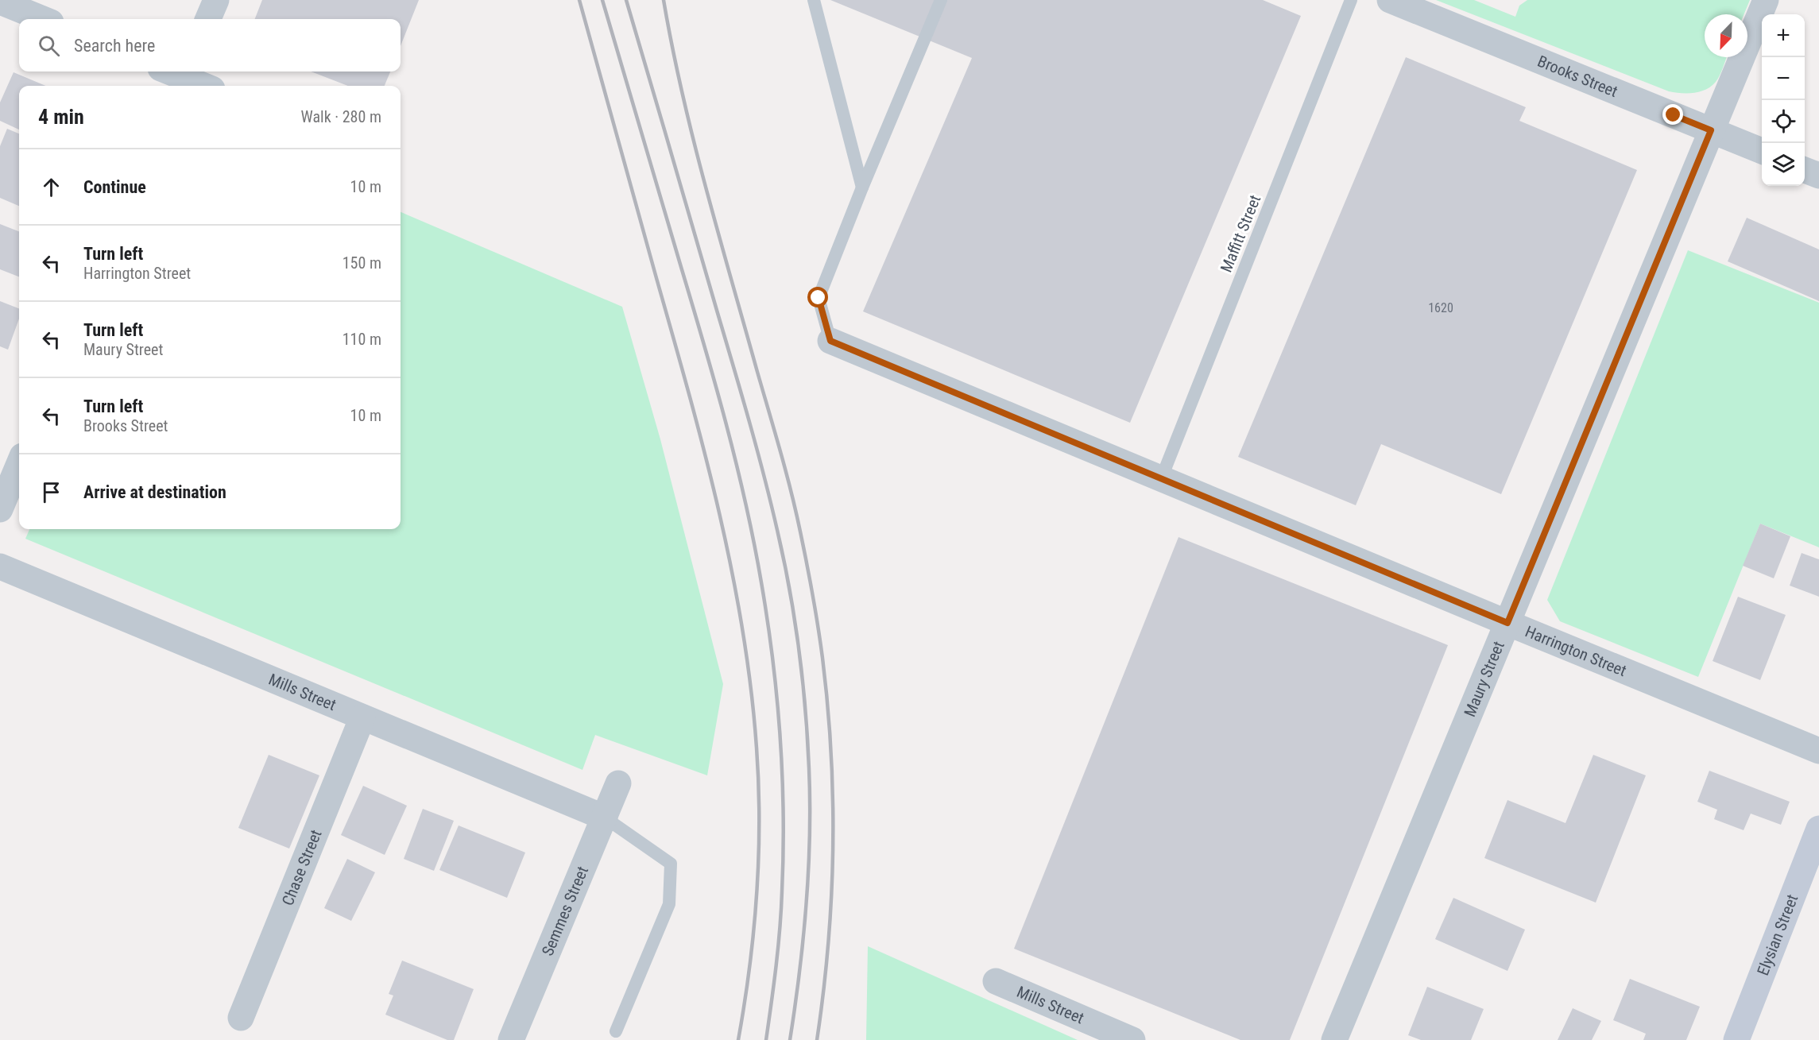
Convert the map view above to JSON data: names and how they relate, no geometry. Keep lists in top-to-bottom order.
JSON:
{
  "streets": {
    "main road": ["Elysian Street"],
    "street": [
      "Brooks Street",
      "Harrington Street",
      "Maury Street",
      "Mills Street",
      "Chase Street",
      "Semmes Street"
    ],
    "lane": ["Maffitt Street"]
  },
  "crossings": [
    ["Brooks Street", "Maury Street"],
    ["Maffitt Street", "Harrington Street"],
    ["Harrington Street", "Maury Street"],
    ["Mills Street", "Chase Street"],
    ["Mills Street", "Semmes Street"]
  ],
  "house_numbers": ["1620"],
  "north": "bottom left",
  "page": {
    "map_buttons": ["+", "−"],
    "search": "Search here",
    "heading": ["4 min", "Walk · 280 m"],
    "list": [
      ["Continue", "10 m"],
      ["Turn left", "Harrington Street", "150 m"],
      ["Turn left", "Maury Street", "110 m"],
      ["Turn left", "Brooks Street", "10 m"],
      "Arrive at destination"
    ]
  }
}
